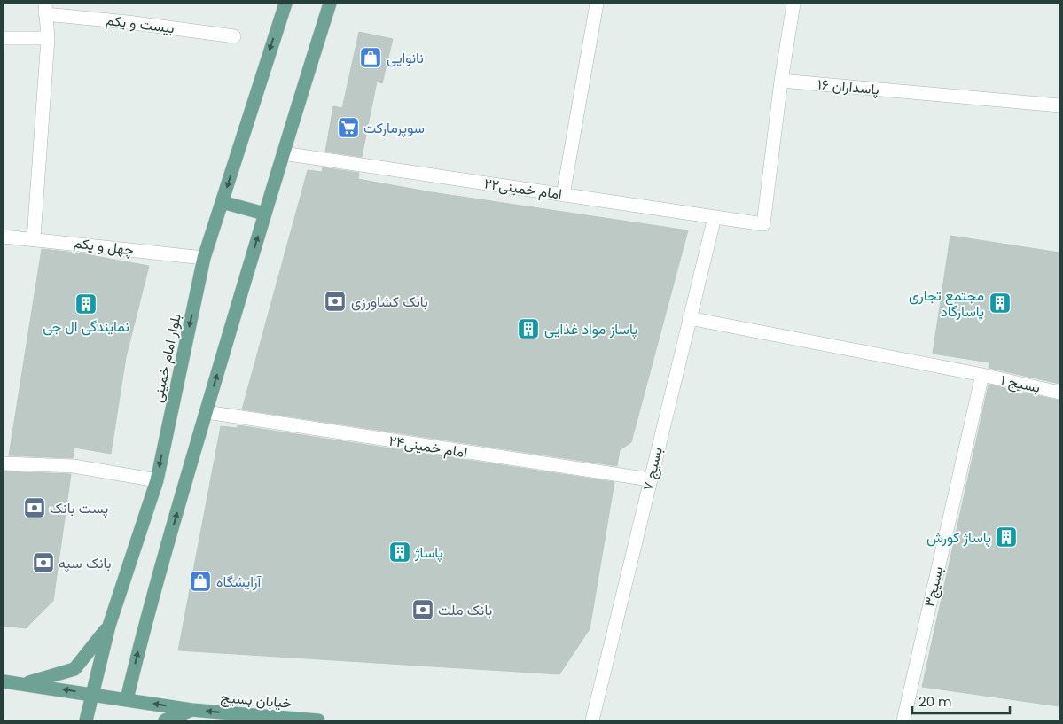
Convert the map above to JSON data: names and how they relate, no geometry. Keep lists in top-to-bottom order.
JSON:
{
  "streets": {
    "main road": ["بلوار امام خمینی", "خیابان بسیج"],
    "street": [
      "بیست و یکم",
      "پاسداران ۱۶",
      "امام خمینی۲۲",
      "چهل و یکم",
      "بسیج ۱",
      "امام خمینی۲۴",
      "بسیج ۷",
      "بسیج۳"
    ]
  },
  "crossings": [
    ["پاسداران ۱۶", "امام خمینی۲۲"],
    ["امام خمینی۲۲", "بسیج ۷"],
    ["چهل و یکم", "بلوار امام خمینی"],
    ["بلوار امام خمینی", "خیابان بسیج"],
    ["بسیج ۱", "بسیج ۷"],
    ["بسیج ۱", "بسیج۳"],
    ["امام خمینی۲۴", "بسیج ۷"]
  ],
  "one_way": ["خیابان بسیج"],
  "places": {
    "shop": ["نانوایی", "آرایشگاه"],
    "supermarket": ["سوپرمارکت"],
    "bank": [
      "بانک کشاورزی",
      "پست بانک",
      "بانک سپه",
      "بانک ملت"
    ],
    "building": [
      "مجتمع تجاری پاسارگاد",
      "نمایندگی ال جی",
      "پاساز مواد غذایی",
      "پاساژ کورش",
      "پاساژ"
    ]
  },
  "scale_bar": "20 m"
}
